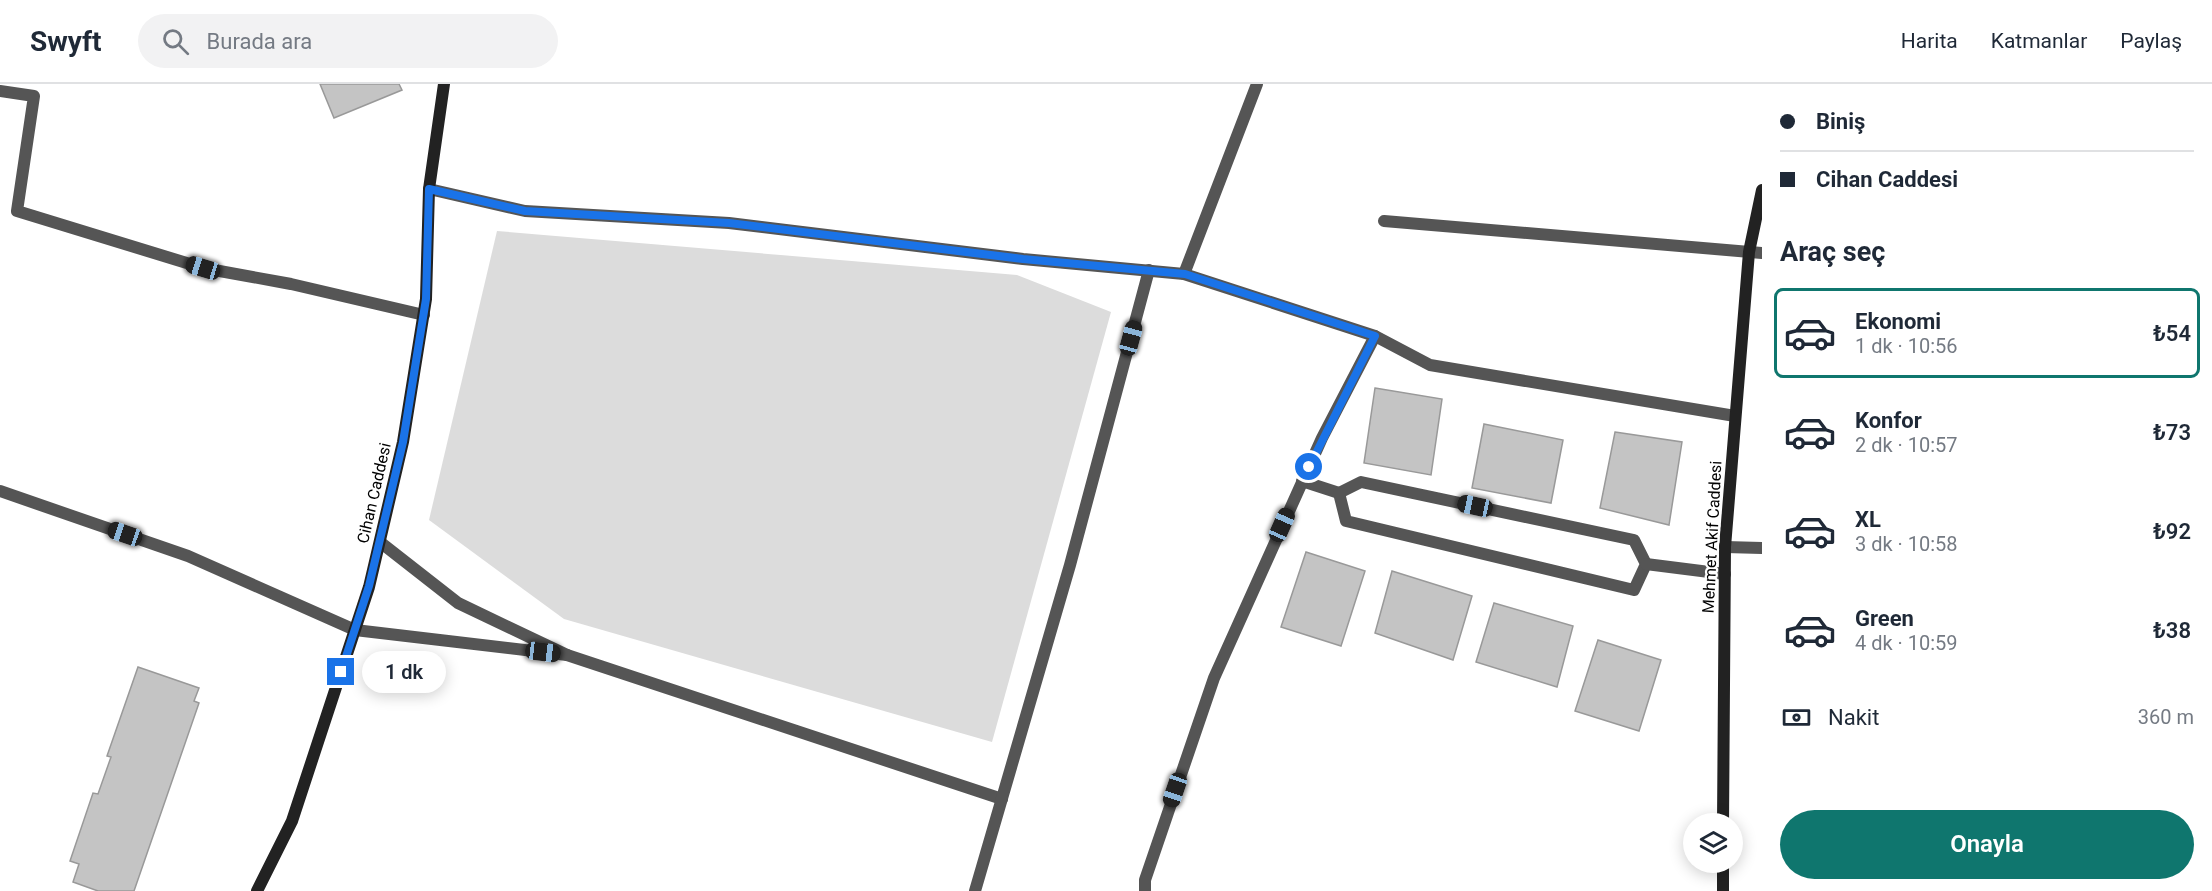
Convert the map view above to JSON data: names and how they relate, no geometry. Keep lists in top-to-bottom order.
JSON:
{
  "streets": {
    "street": ["Cihan Caddesi", "Mehmet Akif Caddesi"]
  },
  "page": {
    "header": "Swyft",
    "search": "Burada ara",
    "nav": ["Harita", "Katmanlar", "Paylaş"],
    "banner": ["Biniş", "Cihan Caddesi"],
    "heading": "Araç seç",
    "list": [
      {
        "name": "Ekonomi",
        "note": "1 dk · 10:56",
        "value": "₺54"
      },
      {
        "name": "Konfor",
        "note": "2 dk · 10:57",
        "value": "₺73"
      },
      {
        "name": "XL",
        "note": "3 dk · 10:58",
        "value": "₺92"
      },
      {
        "name": "Green",
        "note": "4 dk · 10:59",
        "value": "₺38"
      }
    ],
    "bubble": "1 dk",
    "pay": ["Nakit", "360 m"],
    "buttons": "Onayla"
  }
}
